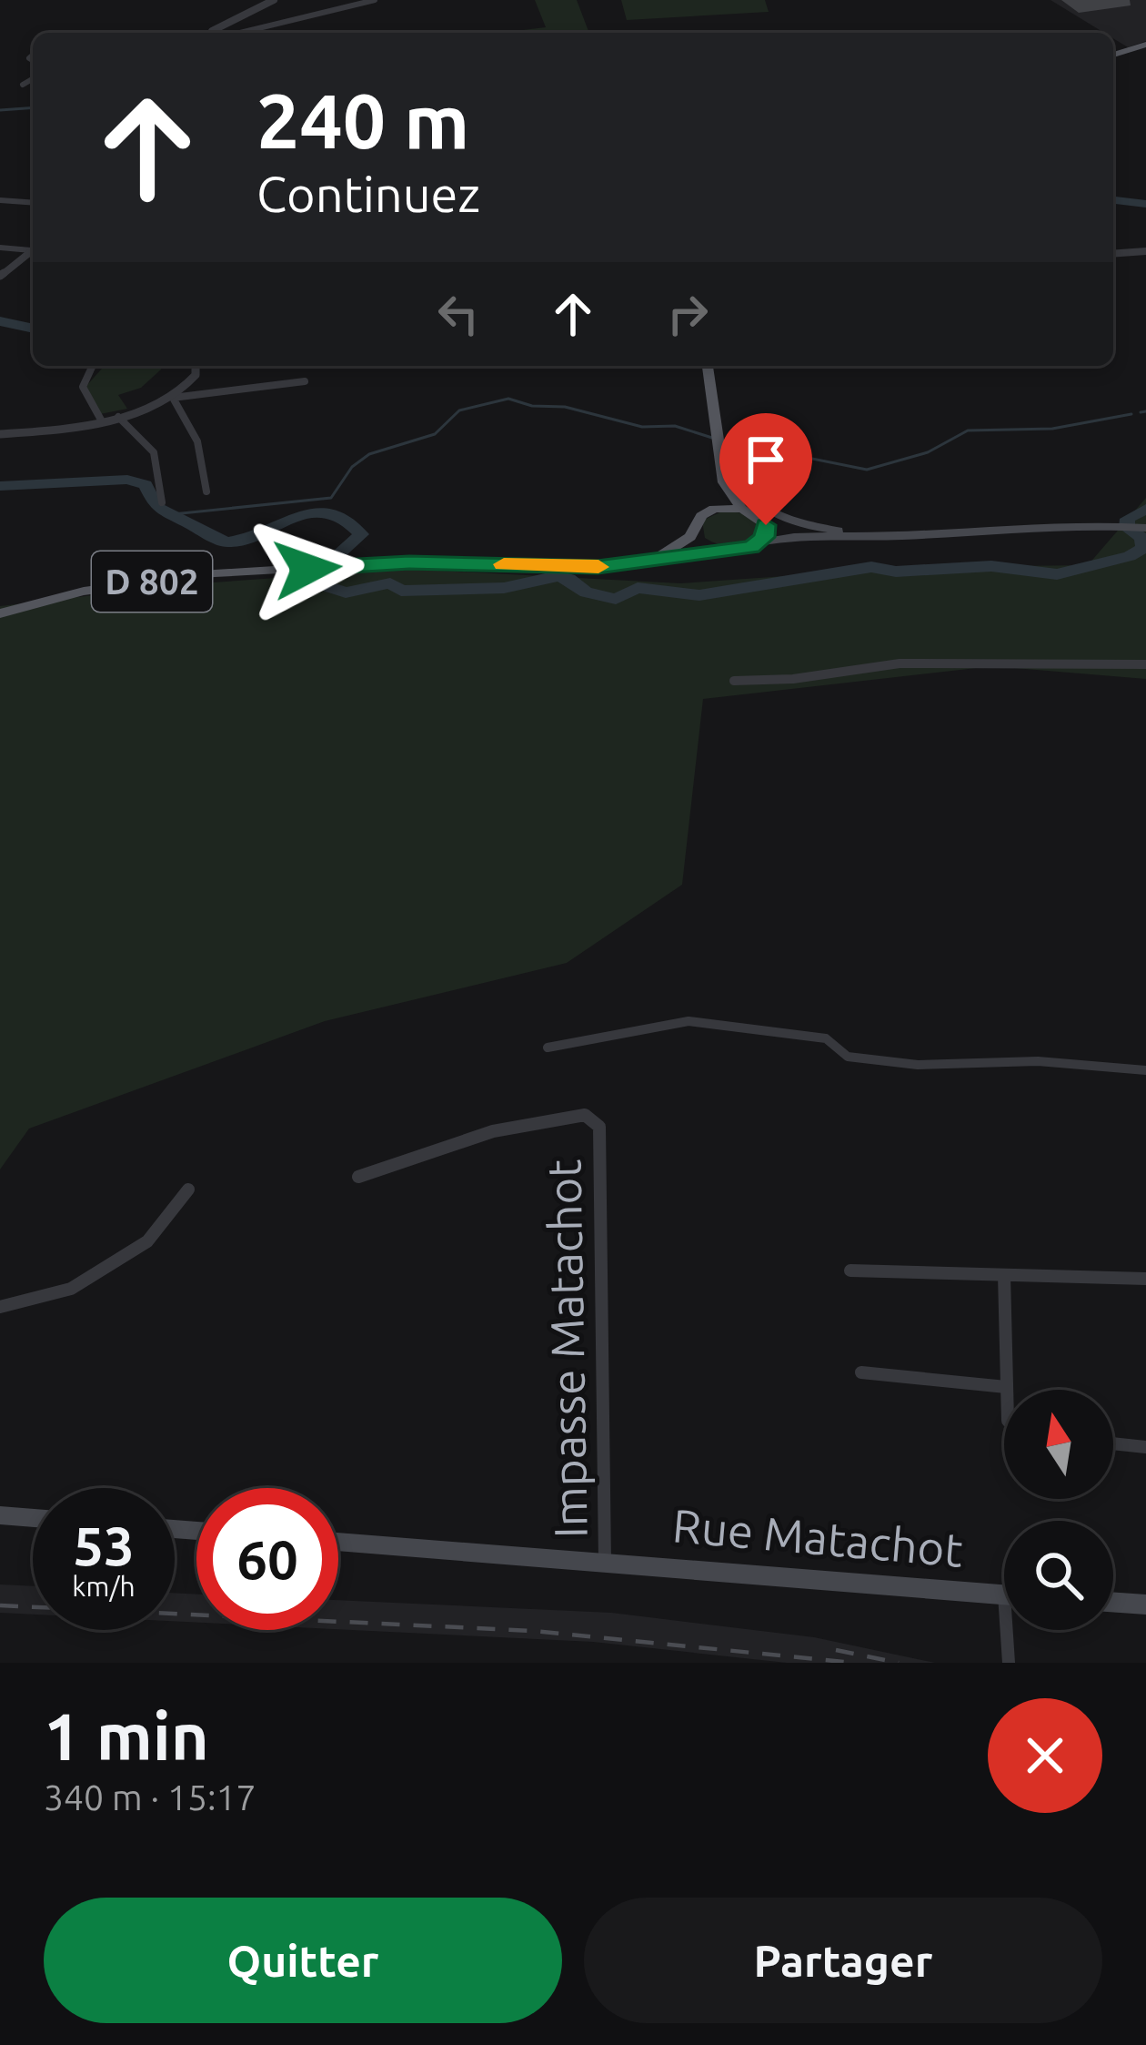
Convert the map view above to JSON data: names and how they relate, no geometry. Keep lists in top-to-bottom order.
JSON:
{
  "streets": {
    "main road": ["D 802", "Rue Matachot"],
    "street": ["Impasse Matachot"]
  },
  "crossings": [
    ["Impasse Matachot", "Rue Matachot"]
  ],
  "north": "top",
  "page": {
    "turn": ["240 m", "Continuez"],
    "speed": "53 km/h",
    "limit": "60",
    "heading": ["1 min", "340 m · 15:17"],
    "buttons": ["Quitter", "Partager"]
  }
}
